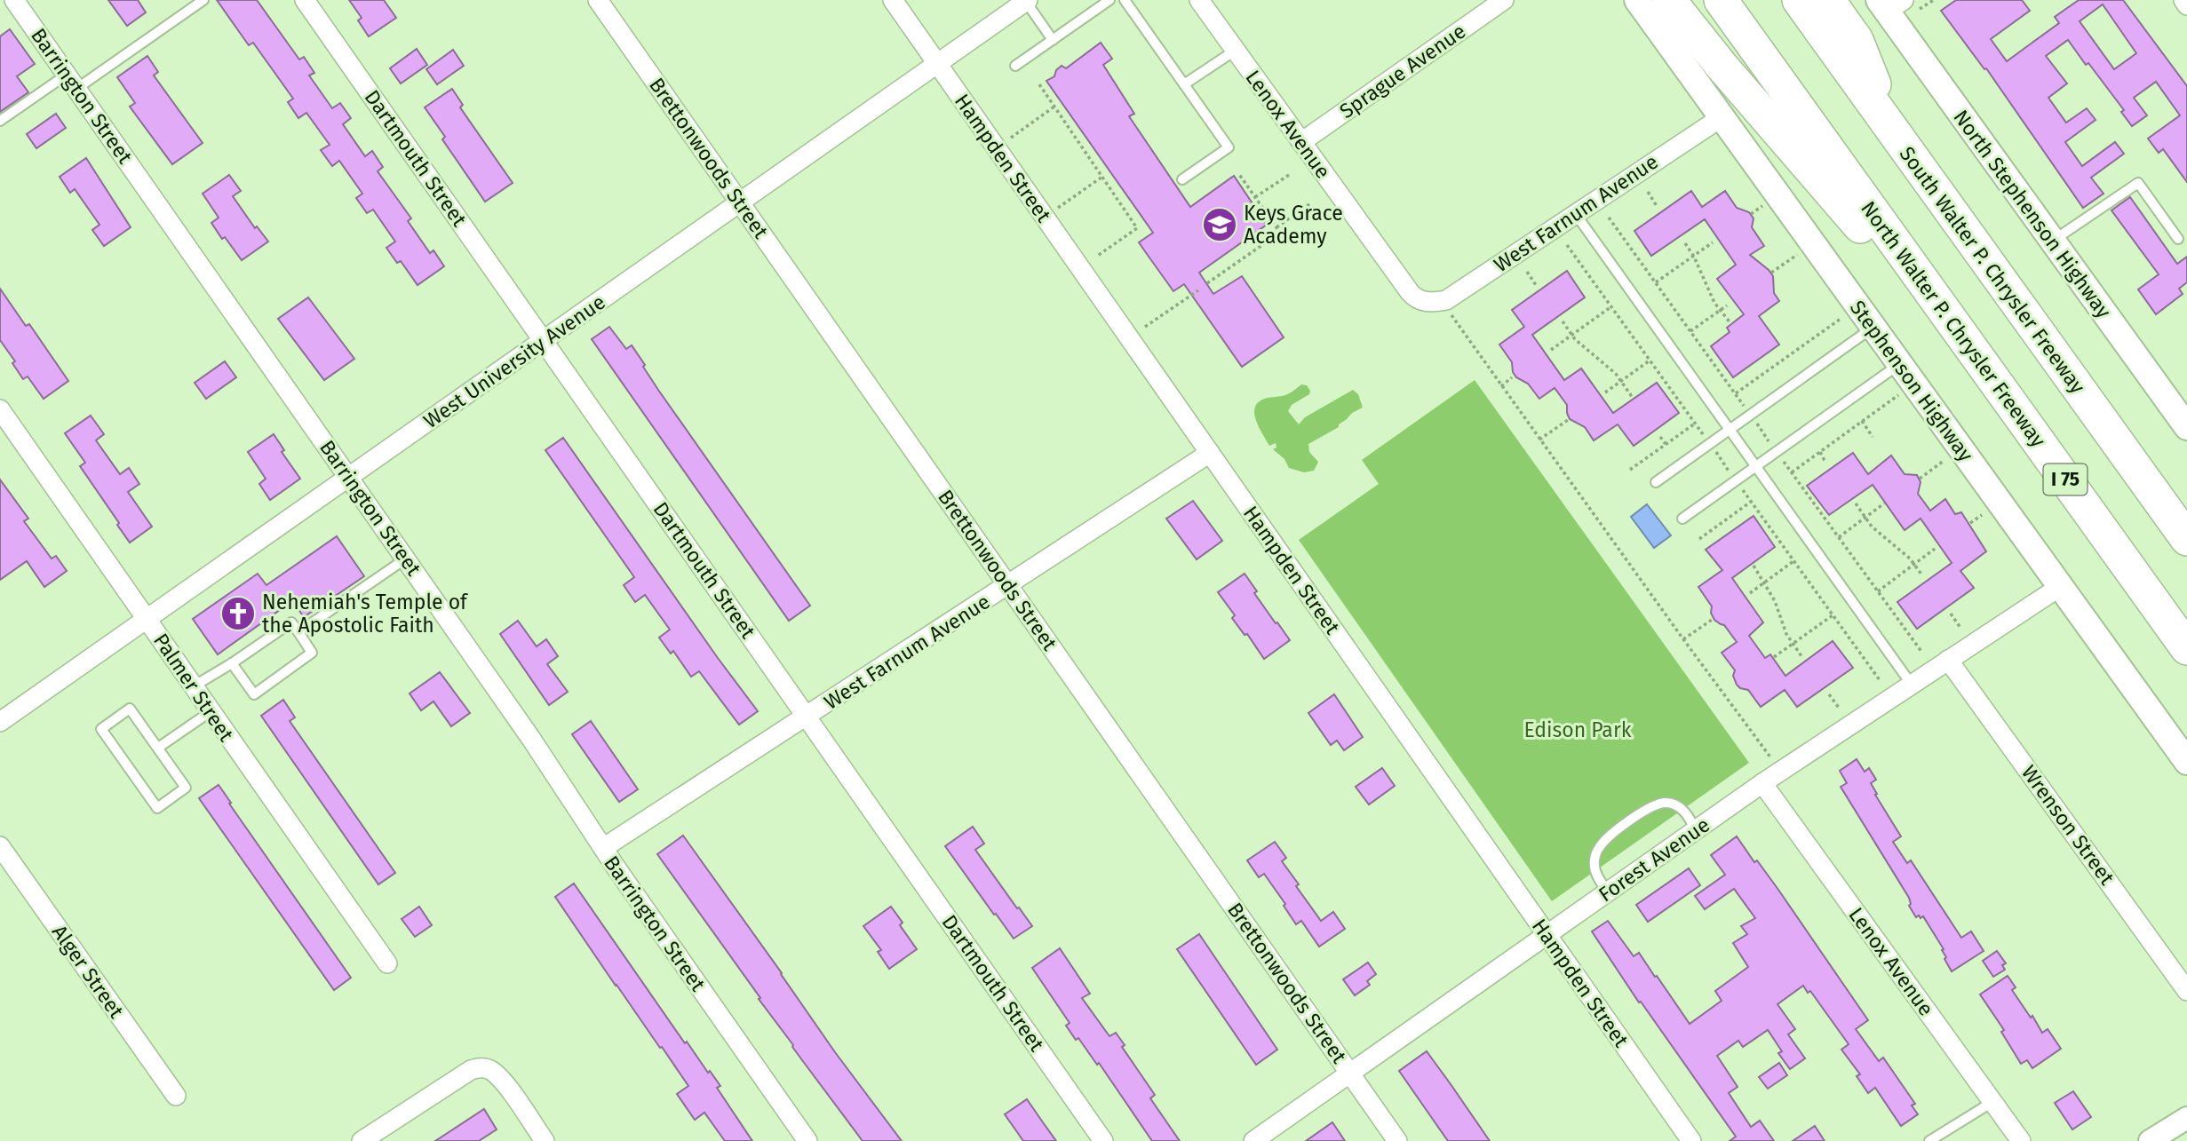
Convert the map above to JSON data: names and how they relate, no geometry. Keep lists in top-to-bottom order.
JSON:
{
  "streets": {
    "highway": ["South Walter P. Chrysler Freeway", "North Walter P. Chrysler Freeway", "I 75"],
    "main road": ["North Stephenson Highway", "Stephenson Highway"],
    "street": [
      "Sprague Avenue",
      "Barrington Street",
      "Lenox Avenue",
      "Dartmouth Street",
      "Brettonwoods Street",
      "Hampden Street",
      "West Farnum Avenue",
      "West University Avenue",
      "Palmer Street",
      "Wrenson Street",
      "Forest Avenue",
      "Alger Street"
    ]
  },
  "crossings": [
    ["Sprague Avenue", "Lenox Avenue"],
    ["Barrington Street", "West Farnum Avenue"],
    ["Barrington Street", "West University Avenue"],
    ["Lenox Avenue", "West Farnum Avenue"],
    ["Lenox Avenue", "Forest Avenue"],
    ["Dartmouth Street", "West Farnum Avenue"],
    ["Dartmouth Street", "West University Avenue"],
    ["Brettonwoods Street", "West Farnum Avenue"],
    ["Brettonwoods Street", "West University Avenue"],
    ["Brettonwoods Street", "Forest Avenue"],
    ["Hampden Street", "West Farnum Avenue"],
    ["Hampden Street", "West University Avenue"],
    ["Hampden Street", "Forest Avenue"],
    ["West Farnum Avenue", "Stephenson Highway"],
    ["West University Avenue", "Palmer Street"],
    ["Stephenson Highway", "Forest Avenue"],
    ["Wrenson Street", "Forest Avenue"]
  ],
  "parks": ["Edison Park"],
  "places": {
    "school or university": ["Keys Grace Academy"],
    "church": ["Nehemiah's Temple of the Apostolic Faith"]
  }
}
